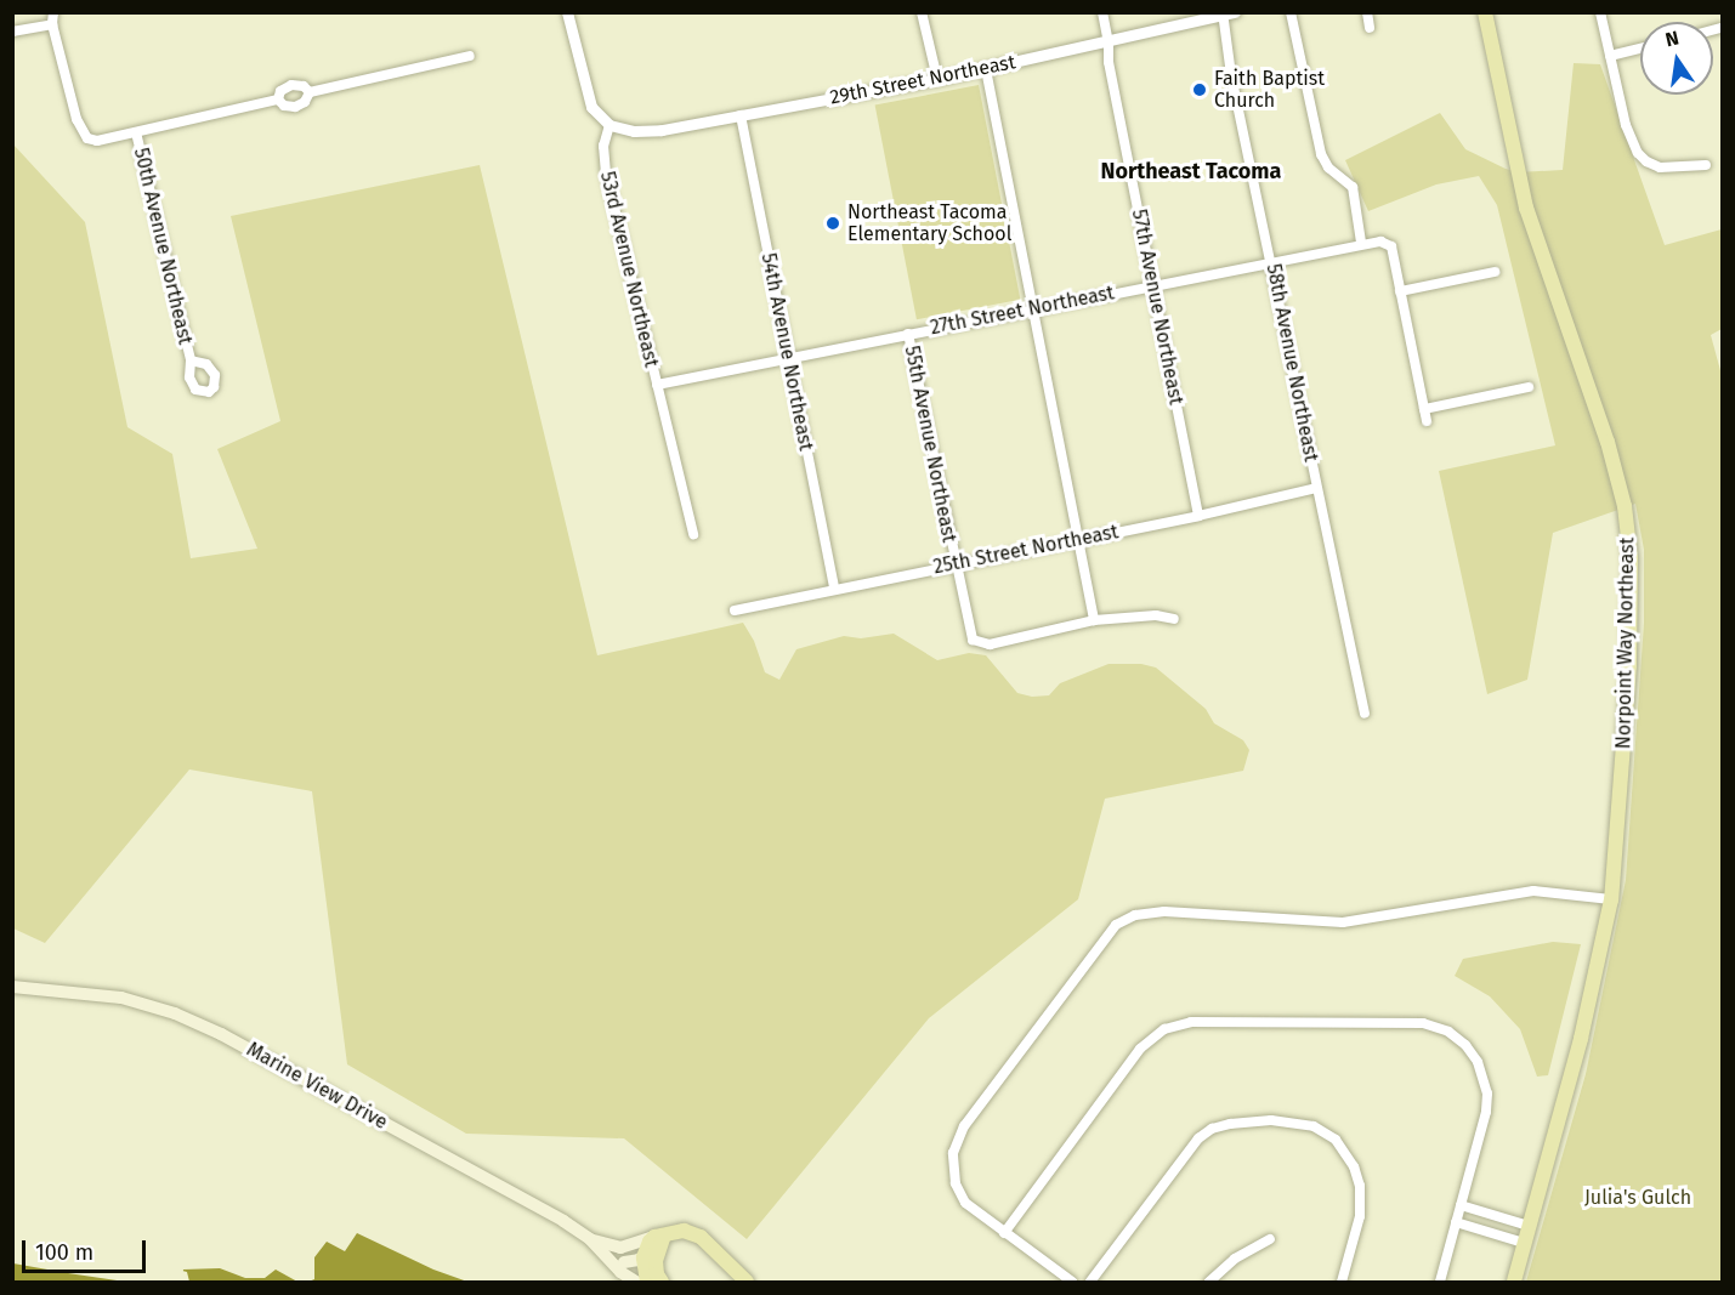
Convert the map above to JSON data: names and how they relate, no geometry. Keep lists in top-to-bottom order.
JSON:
{
  "streets": {
    "main road": ["Norpoint Way Northeast", "Marine View Drive"],
    "street": [
      "29th Street Northeast",
      "50th Avenue Northeast",
      "53rd Avenue Northeast",
      "57th Avenue Northeast",
      "27th Street Northeast",
      "54th Avenue Northeast",
      "58th Avenue Northeast",
      "55th Avenue Northeast",
      "25th Street Northeast"
    ]
  },
  "crossings": [
    ["29th Street Northeast", "53rd Avenue Northeast"],
    ["29th Street Northeast", "57th Avenue Northeast"],
    ["29th Street Northeast", "54th Avenue Northeast"],
    ["29th Street Northeast", "58th Avenue Northeast"],
    ["53rd Avenue Northeast", "27th Street Northeast"],
    ["57th Avenue Northeast", "27th Street Northeast"],
    ["57th Avenue Northeast", "25th Street Northeast"],
    ["27th Street Northeast", "54th Avenue Northeast"],
    ["27th Street Northeast", "58th Avenue Northeast"],
    ["27th Street Northeast", "55th Avenue Northeast"],
    ["54th Avenue Northeast", "25th Street Northeast"],
    ["58th Avenue Northeast", "25th Street Northeast"],
    ["55th Avenue Northeast", "25th Street Northeast"]
  ],
  "districts": ["Northeast Tacoma"],
  "parks": ["Julia's Gulch"],
  "places": ["Faith Baptist Church", "Northeast Tacoma Elementary School"],
  "scale_bar": "100 m",
  "north": "top"
}
